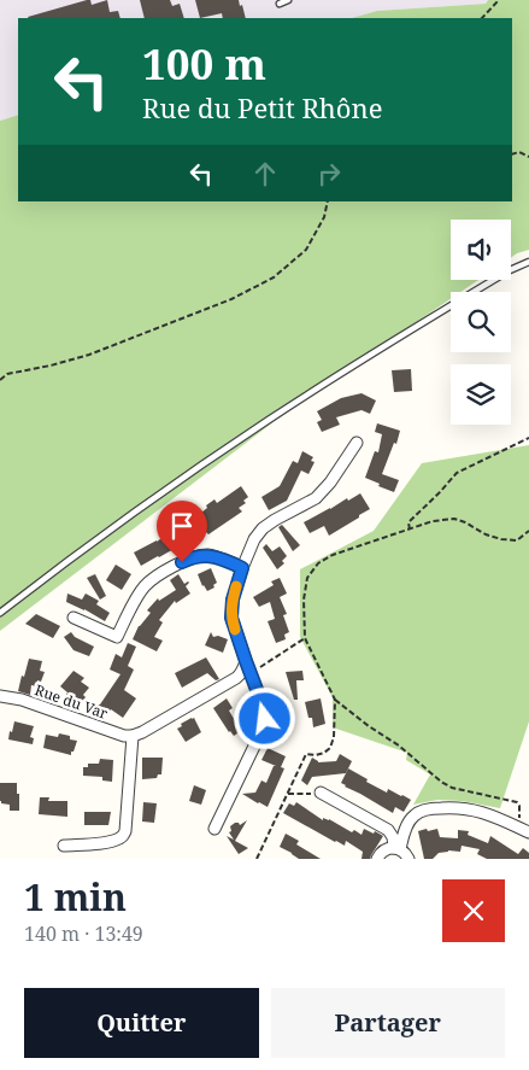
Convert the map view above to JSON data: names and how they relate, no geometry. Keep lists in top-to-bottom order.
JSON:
{
  "streets": {
    "street": ["Rue du Var"]
  },
  "page": {
    "turn": ["100 m", "Rue du Petit Rhône"],
    "heading": ["1 min", "140 m · 13:49"],
    "buttons": ["Quitter", "Partager"]
  }
}
